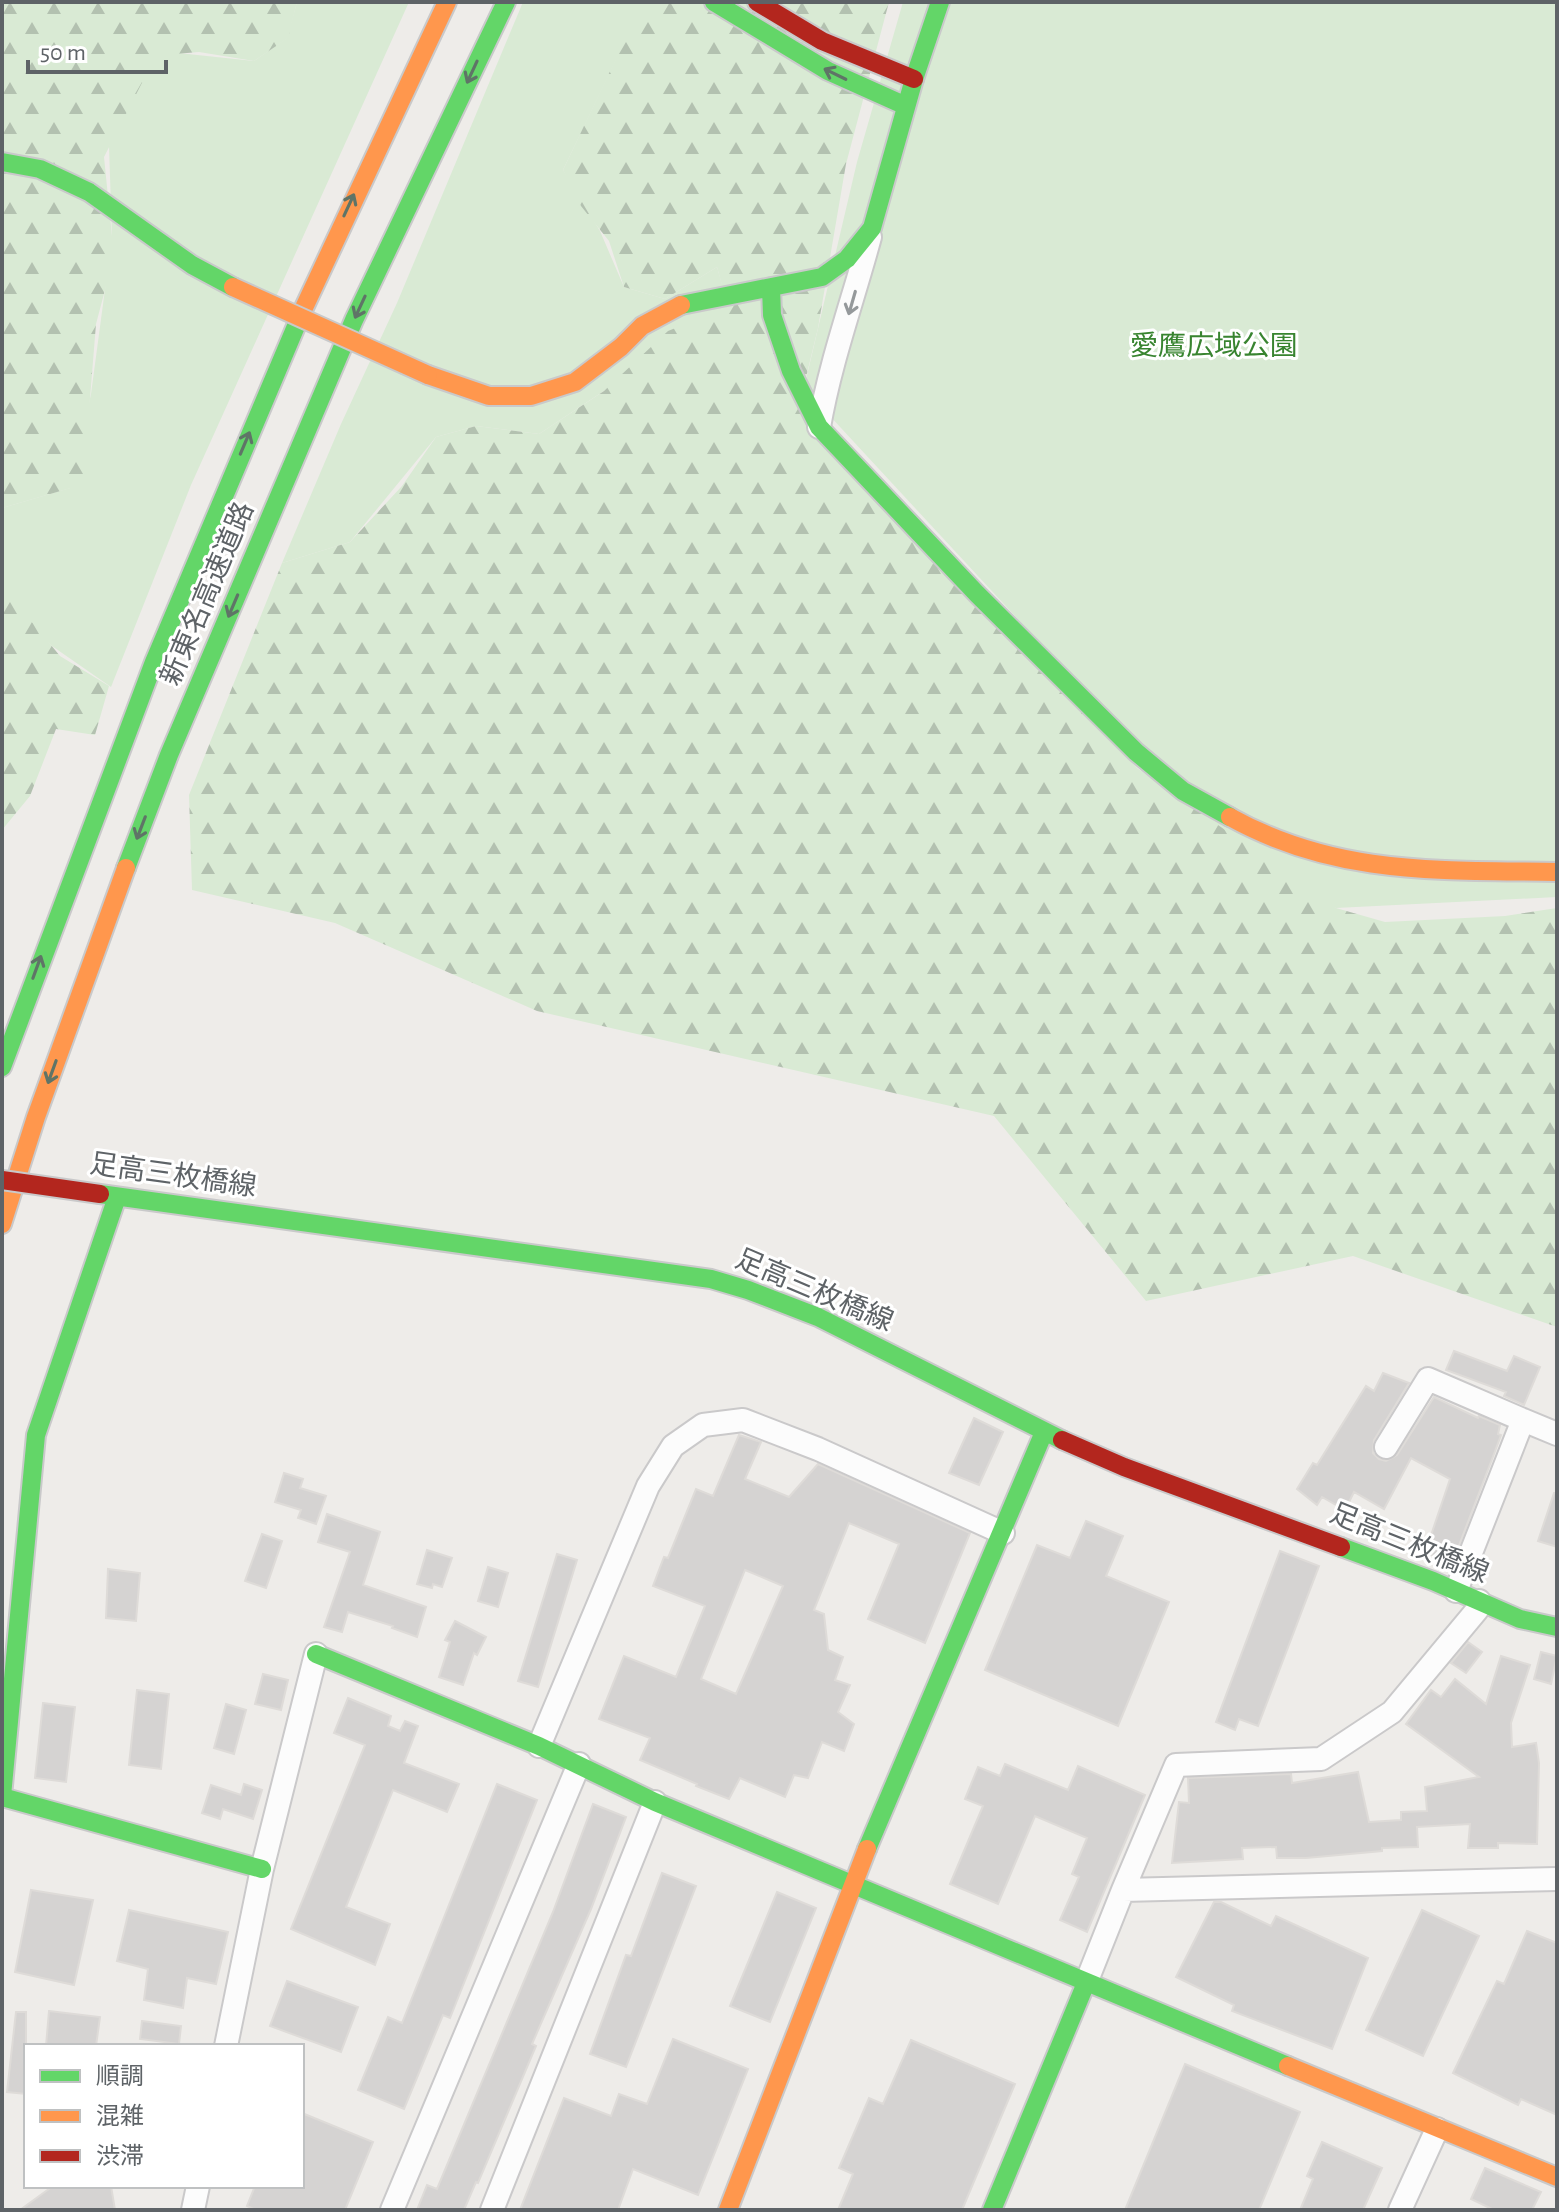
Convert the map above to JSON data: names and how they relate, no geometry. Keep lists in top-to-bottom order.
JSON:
{
  "streets": {
    "main road": ["新東名高速道路", "足高三枚橋線"]
  },
  "parks": ["愛鷹広域公園"],
  "legend": ["順調", "混雑", "渋滞"],
  "scale_bar": "50 m"
}
